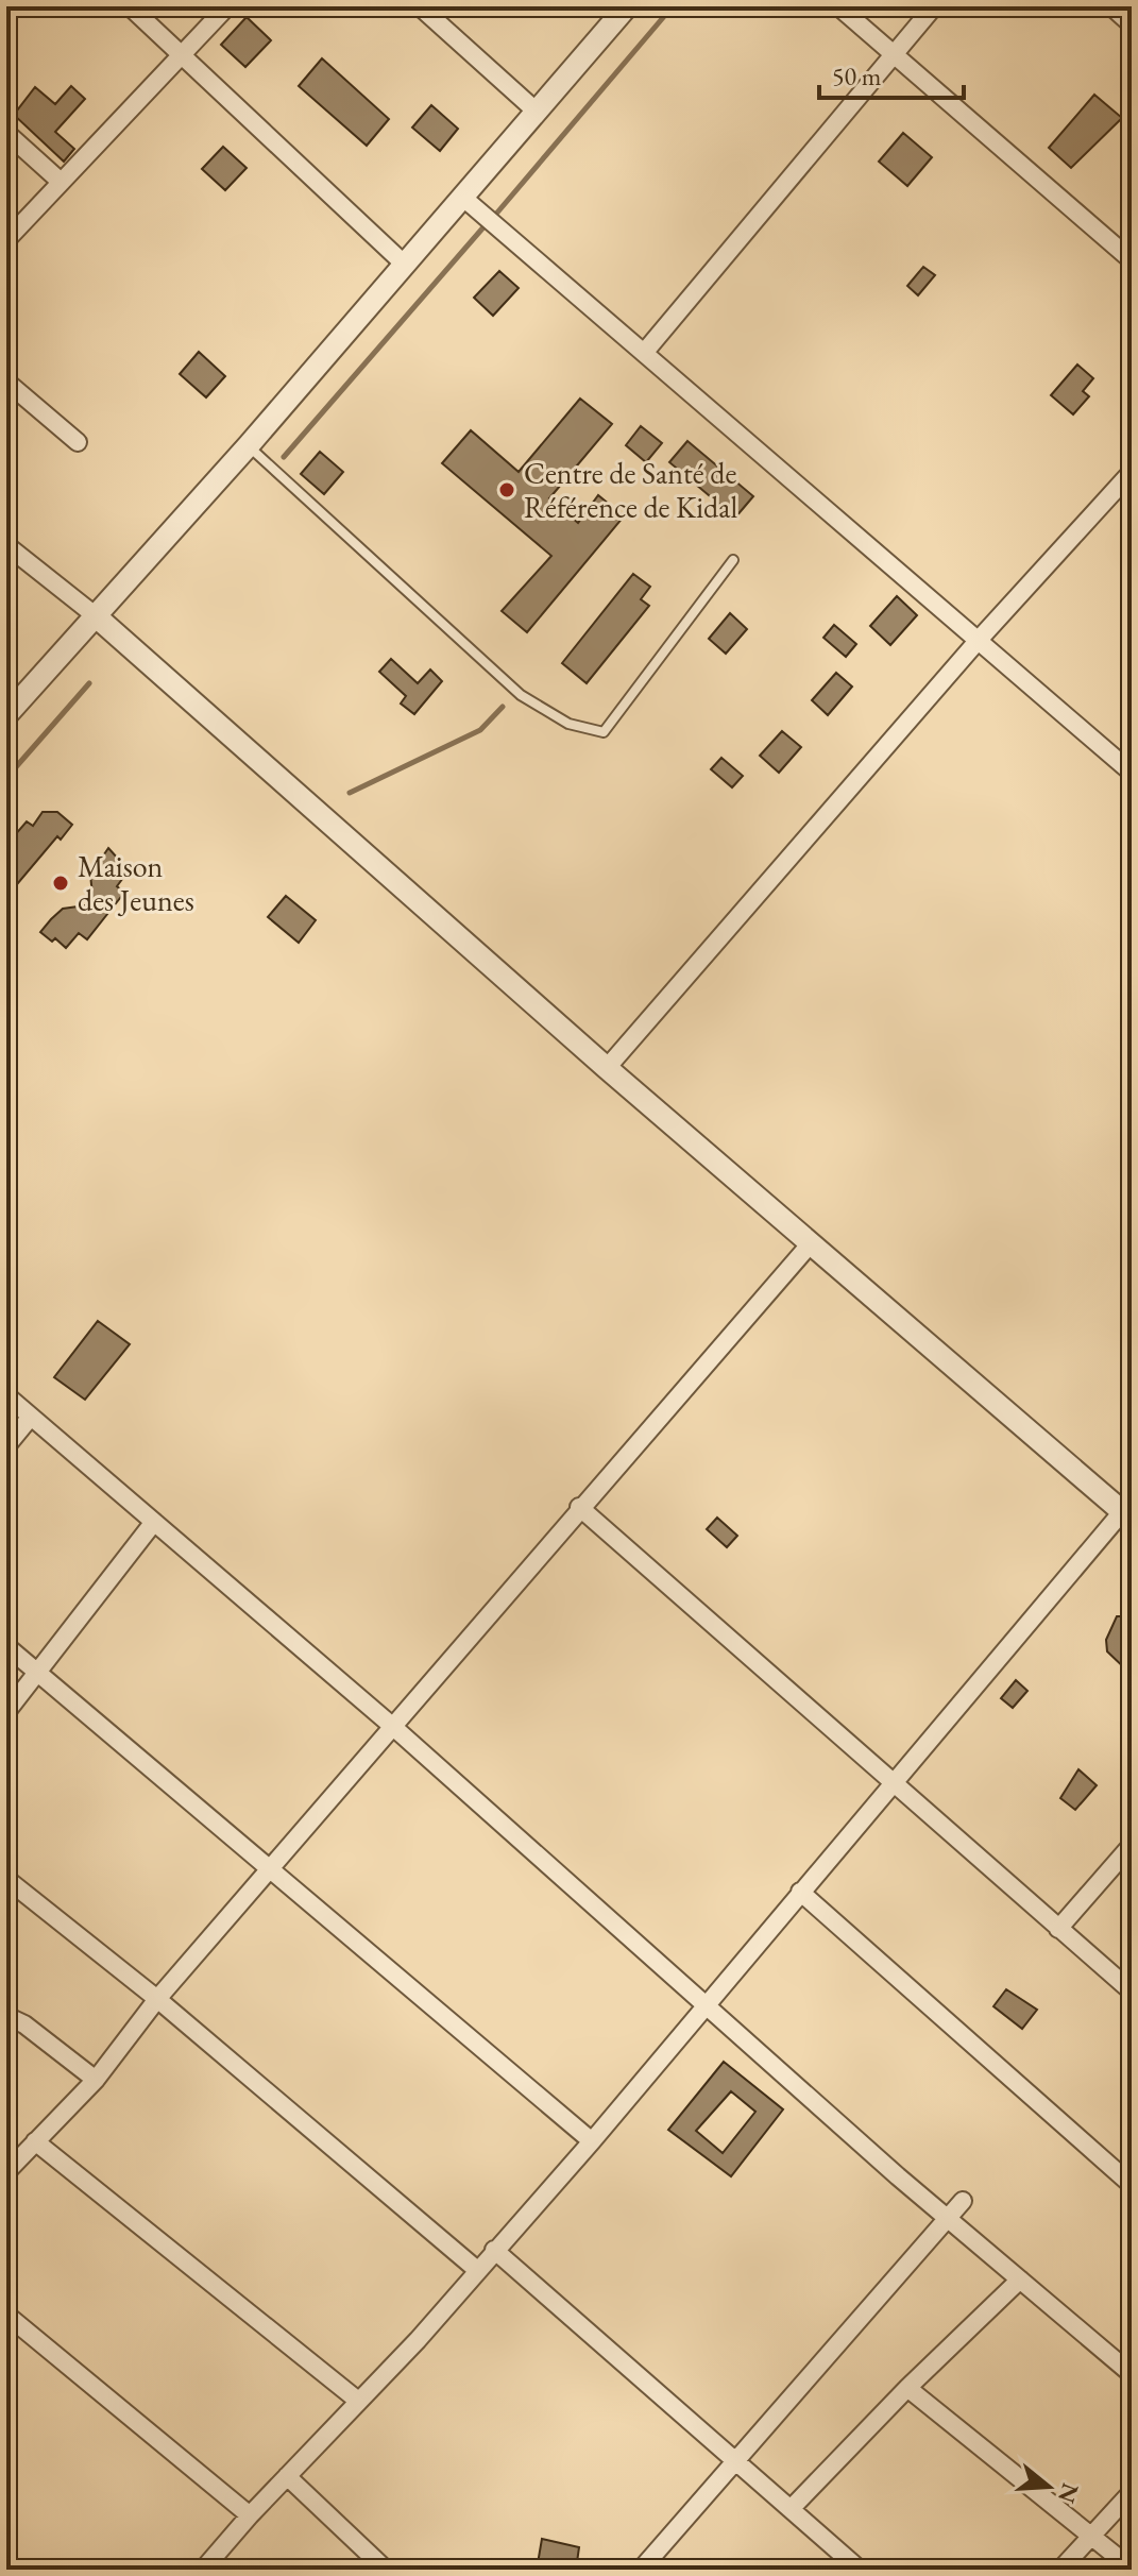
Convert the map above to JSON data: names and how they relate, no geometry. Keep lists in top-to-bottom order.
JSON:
{
  "places": ["Centre de Santé de Référence de Kidal", "Maison des Jeunes"],
  "scale_bar": "50 m",
  "north": "right"
}
